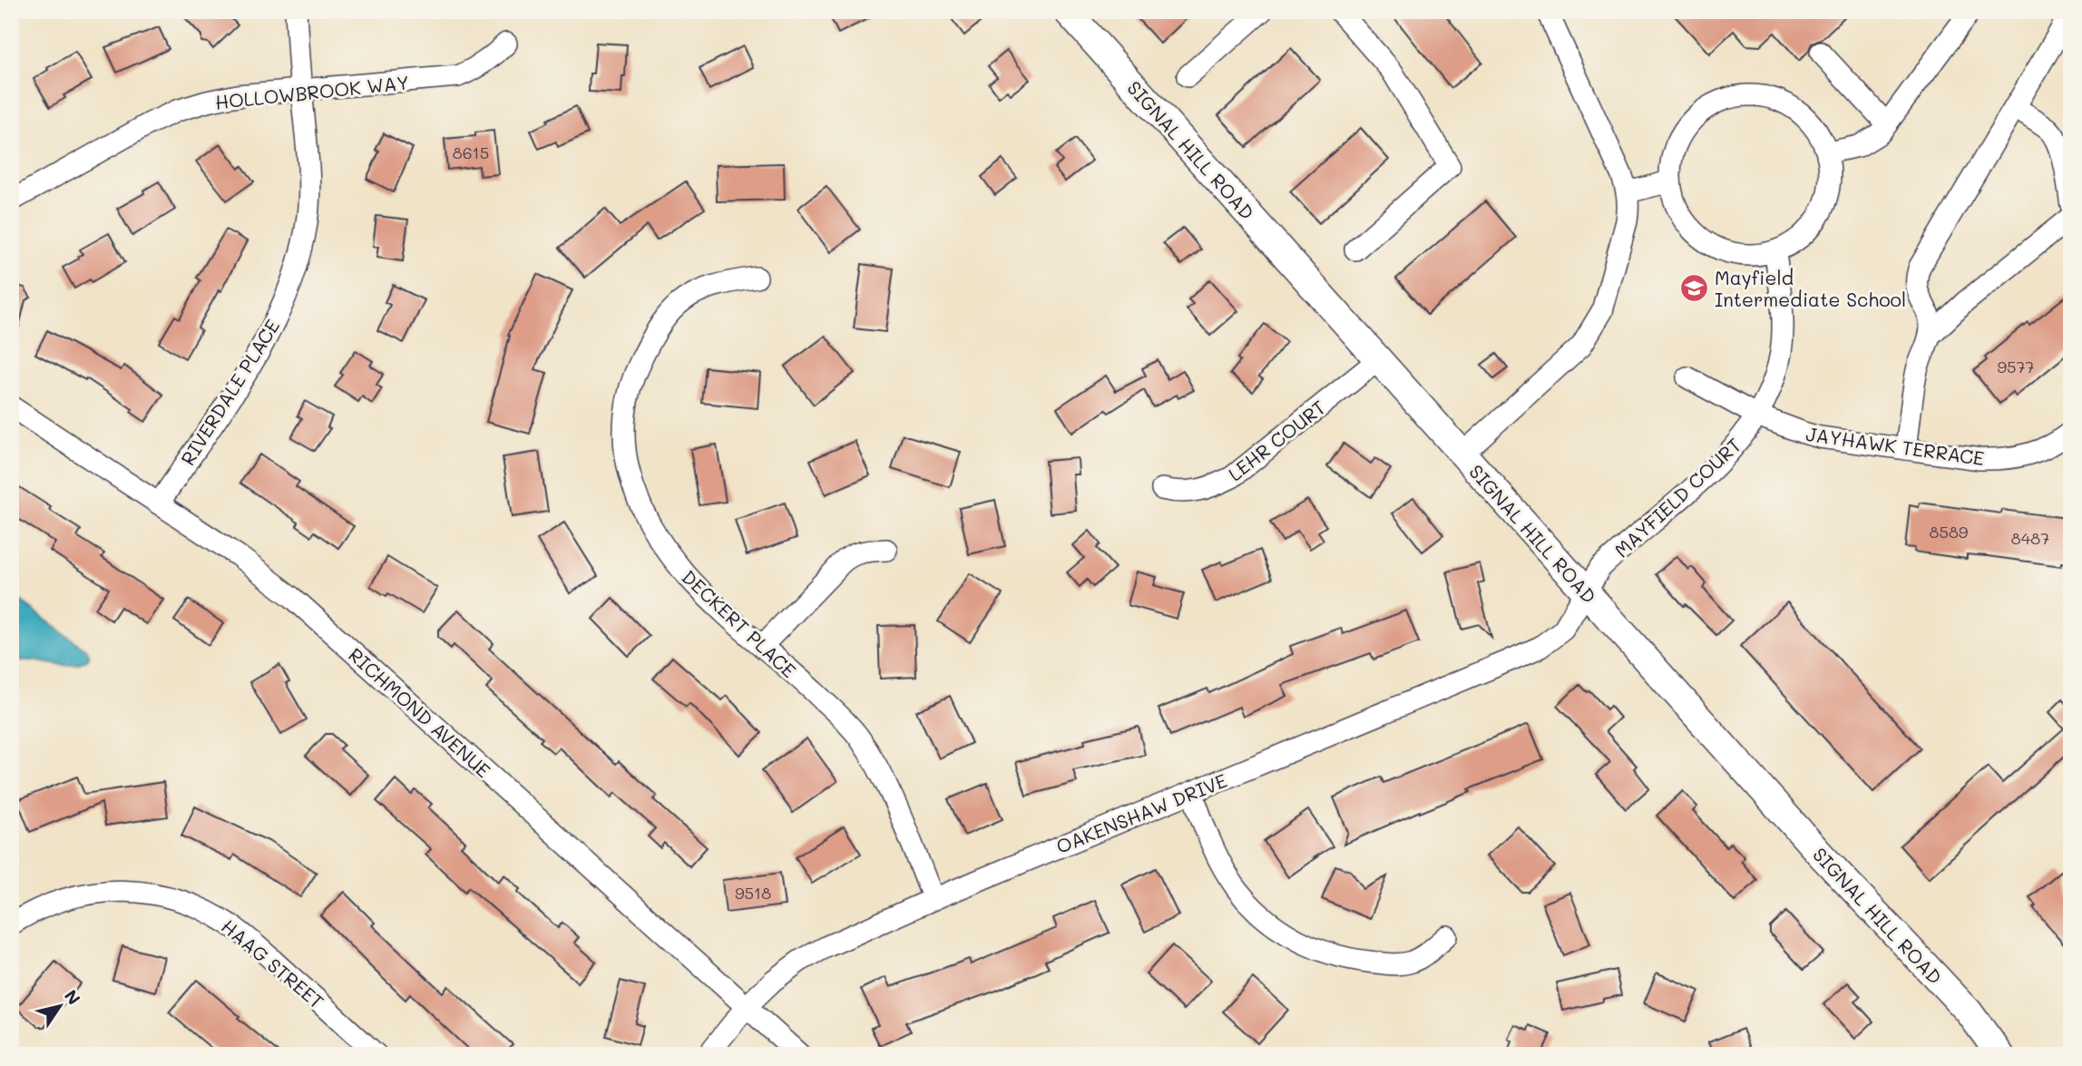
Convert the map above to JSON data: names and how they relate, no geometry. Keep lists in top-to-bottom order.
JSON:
{
  "streets": {
    "main road": ["SIGNAL HILL ROAD"],
    "street": [
      "HOLLOWBROOK WAY",
      "RIVERDALE PLACE",
      "LEHR COURT",
      "JAYHAWK TERRACE",
      "MAYFIELD COURT",
      "DECKERT PLACE",
      "RICHMOND AVENUE",
      "OAKENSHAW DRIVE",
      "HAAG STREET"
    ]
  },
  "crossings": [
    ["HOLLOWBROOK WAY", "RIVERDALE PLACE"],
    ["SIGNAL HILL ROAD", "LEHR COURT"],
    ["SIGNAL HILL ROAD", "MAYFIELD COURT"],
    ["SIGNAL HILL ROAD", "OAKENSHAW DRIVE"],
    ["RIVERDALE PLACE", "RICHMOND AVENUE"],
    ["JAYHAWK TERRACE", "MAYFIELD COURT"],
    ["MAYFIELD COURT", "OAKENSHAW DRIVE"],
    ["DECKERT PLACE", "OAKENSHAW DRIVE"],
    ["RICHMOND AVENUE", "OAKENSHAW DRIVE"]
  ],
  "places": {
    "school or university": ["Mayfield Intermediate School"]
  },
  "house_numbers": [
    "8615",
    "9577",
    "8589",
    "8487",
    "9518"
  ],
  "north": "top right"
}
